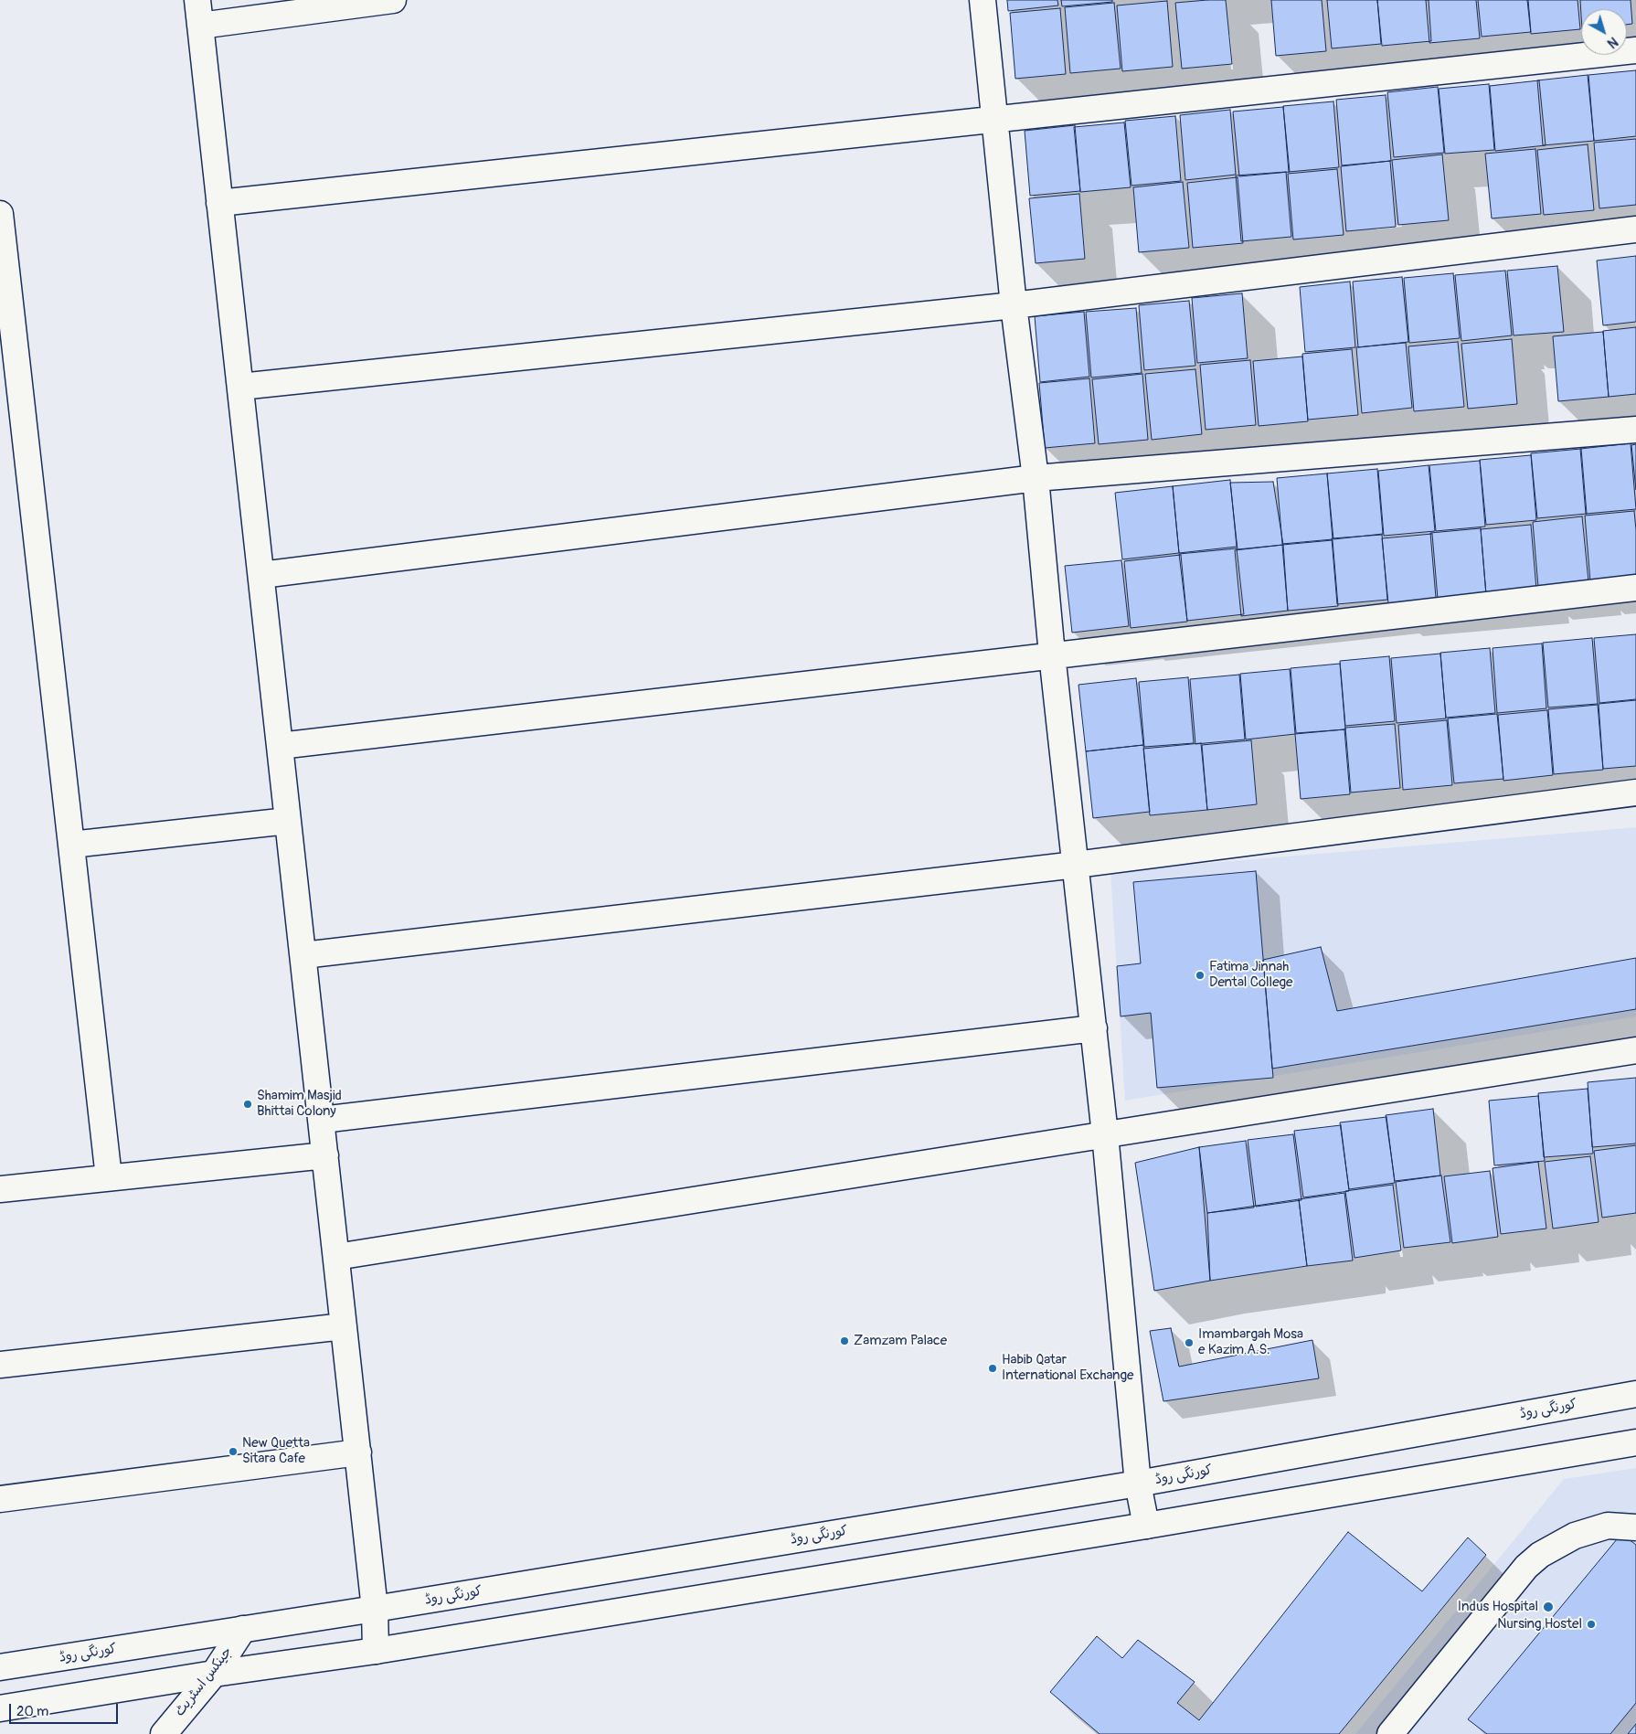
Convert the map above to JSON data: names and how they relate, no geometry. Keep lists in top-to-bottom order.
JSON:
{
  "streets": {
    "street": ["کورنگی روڈ", "جینکس اسٹریٹ"]
  },
  "crossings": [
    ["کورنگی روڈ", "جینکس اسٹریٹ"]
  ],
  "places": [
    "Fatima Jinnah Dental College",
    "Shamim Masjid Bhittai Colony",
    "Zamzam Palace",
    "Imambargah Mosa e Kazim A.S.",
    "Habib Qatar International Exchange",
    "New Quetta Sitara Cafe",
    "Indus Hospital",
    "Nursing Hostel"
  ],
  "scale_bar": "20 m",
  "north": "bottom right"
}
